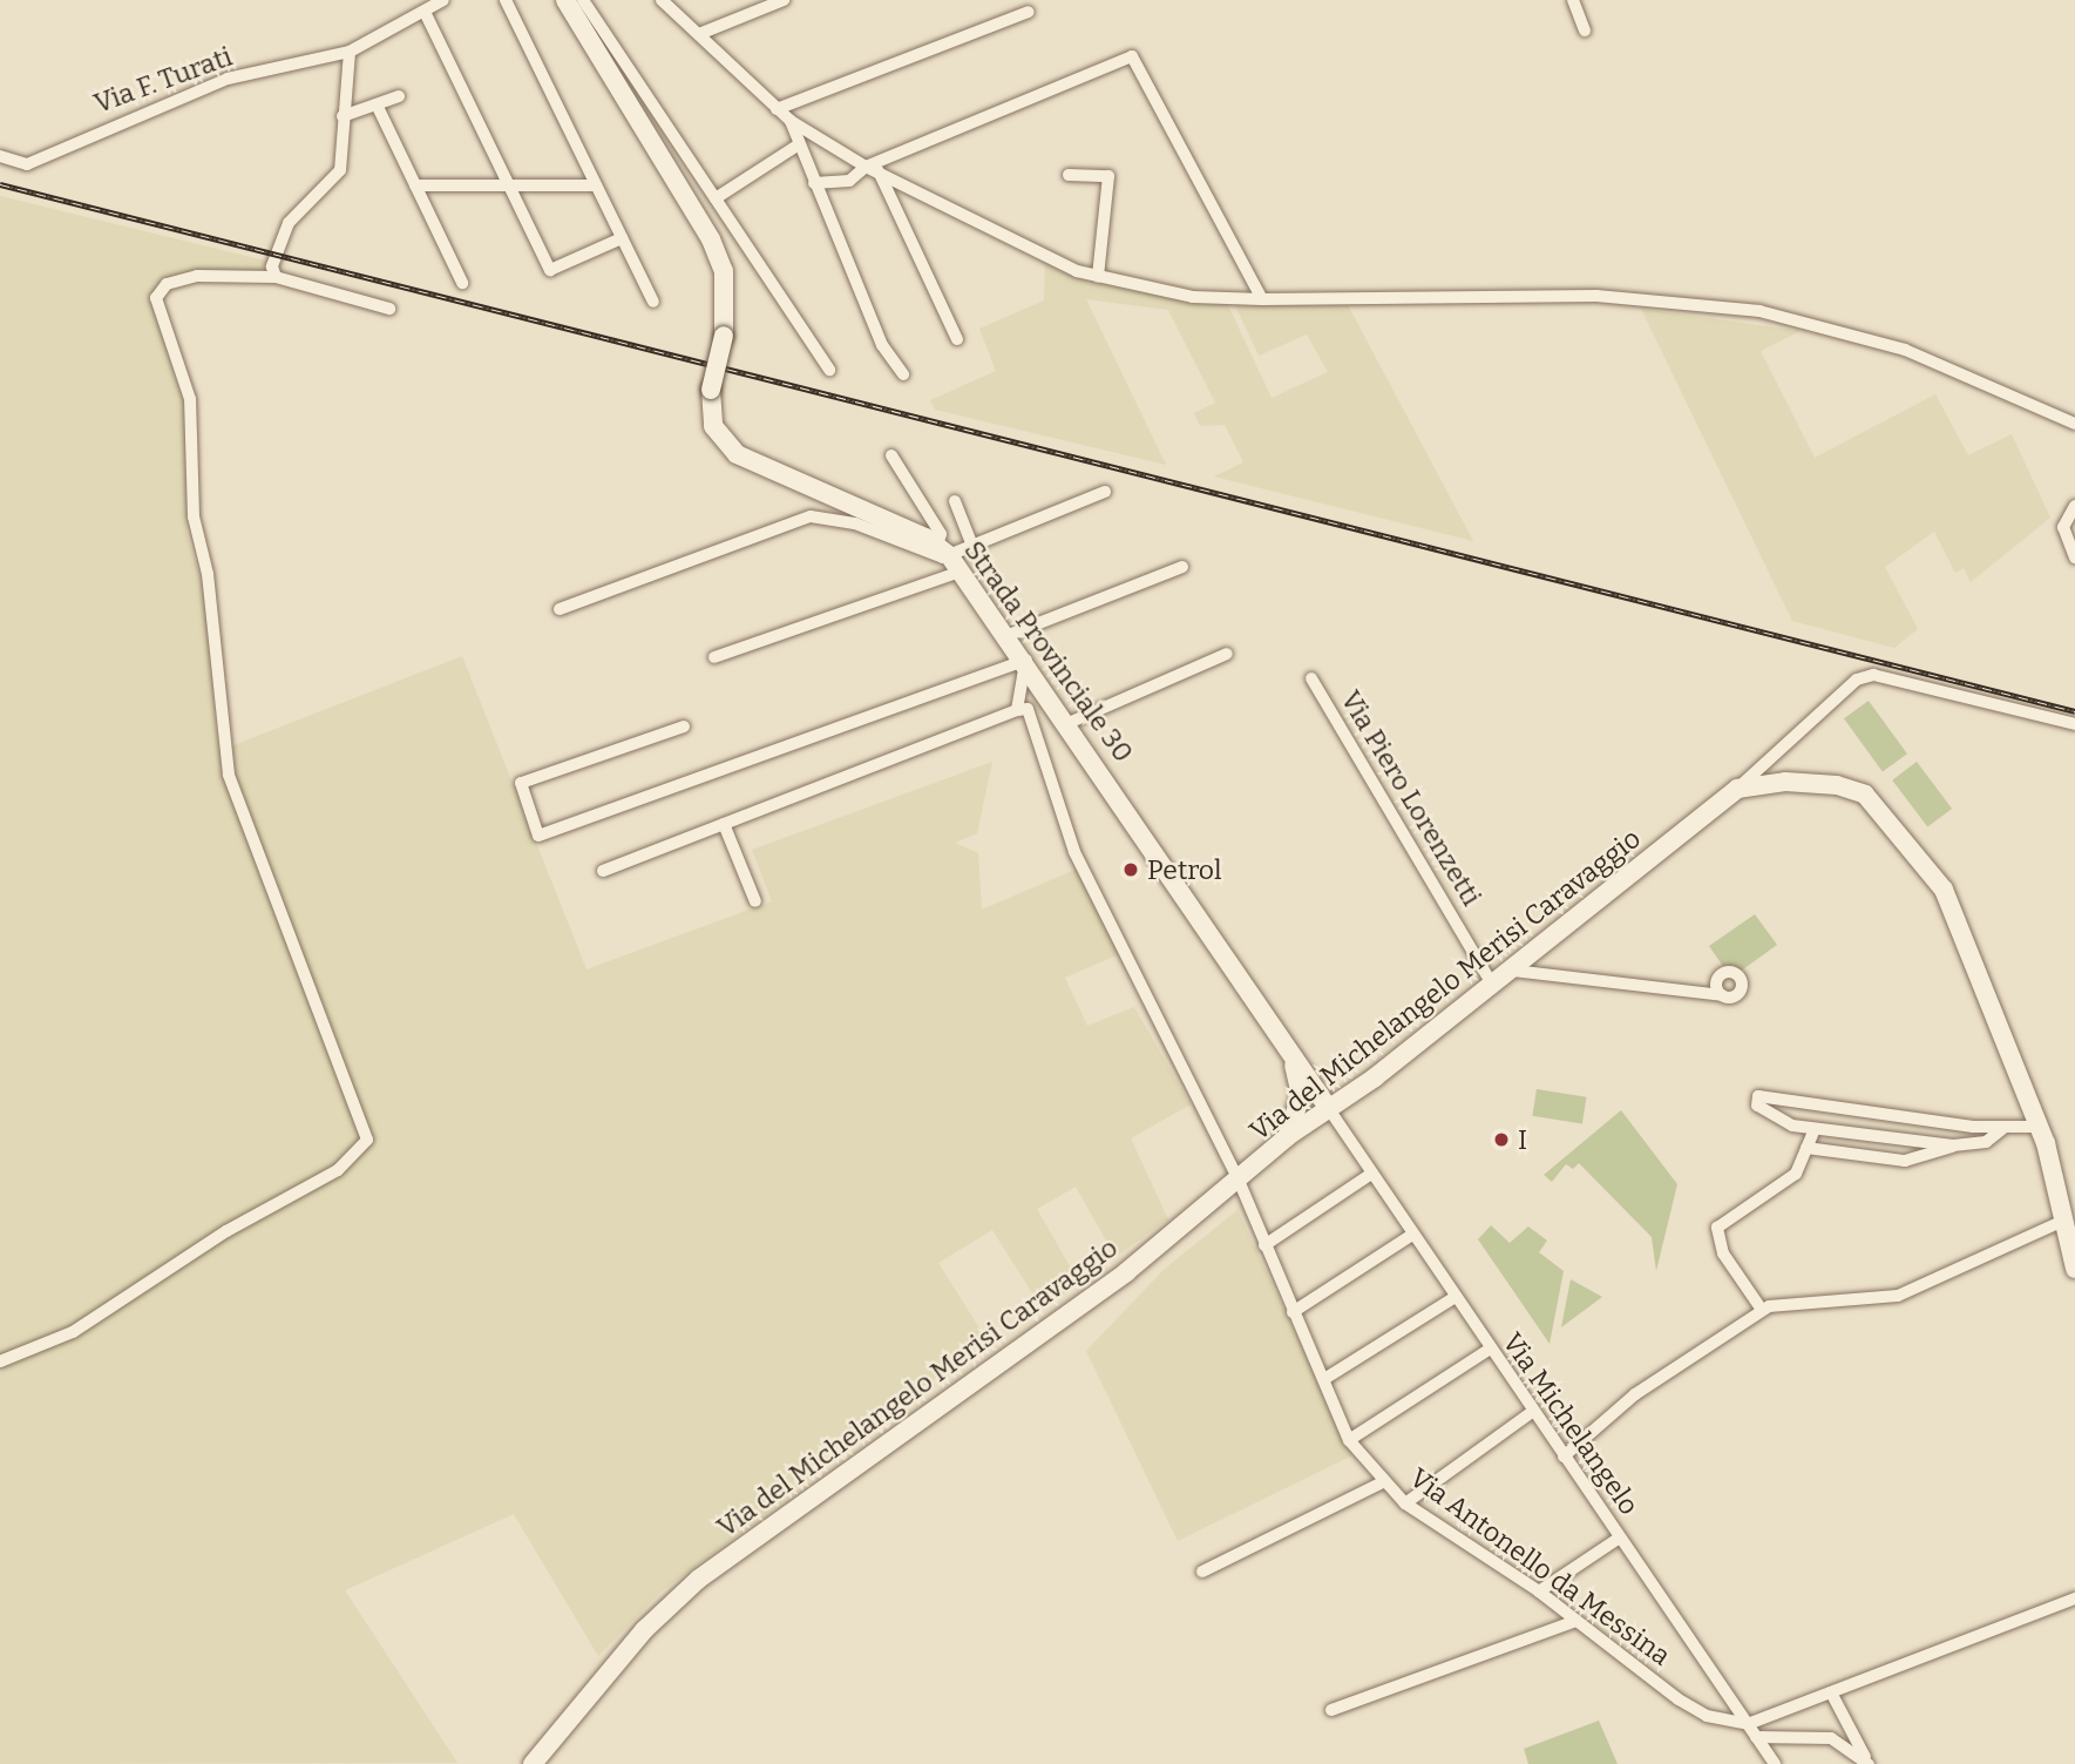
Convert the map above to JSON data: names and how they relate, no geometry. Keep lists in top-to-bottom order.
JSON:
{
  "streets": {
    "street": [
      "Via F. Turati",
      "Strada Provinciale 30",
      "Via Piero Lorenzetti",
      "Via del Michelangelo Merisi Caravaggio",
      "Via Michelangelo",
      "Via Antonello da Messina"
    ]
  },
  "crossings": [
    ["Strada Provinciale 30", "Via del Michelangelo Merisi Caravaggio"],
    ["Strada Provinciale 30", "Via Michelangelo"],
    ["Via Piero Lorenzetti", "Via del Michelangelo Merisi Caravaggio"],
    ["Via del Michelangelo Merisi Caravaggio", "Via Michelangelo"],
    ["Via del Michelangelo Merisi Caravaggio", "Via Antonello da Messina"],
    ["Via Michelangelo", "Via Antonello da Messina"]
  ],
  "places": ["Petrol", "I"]
}
